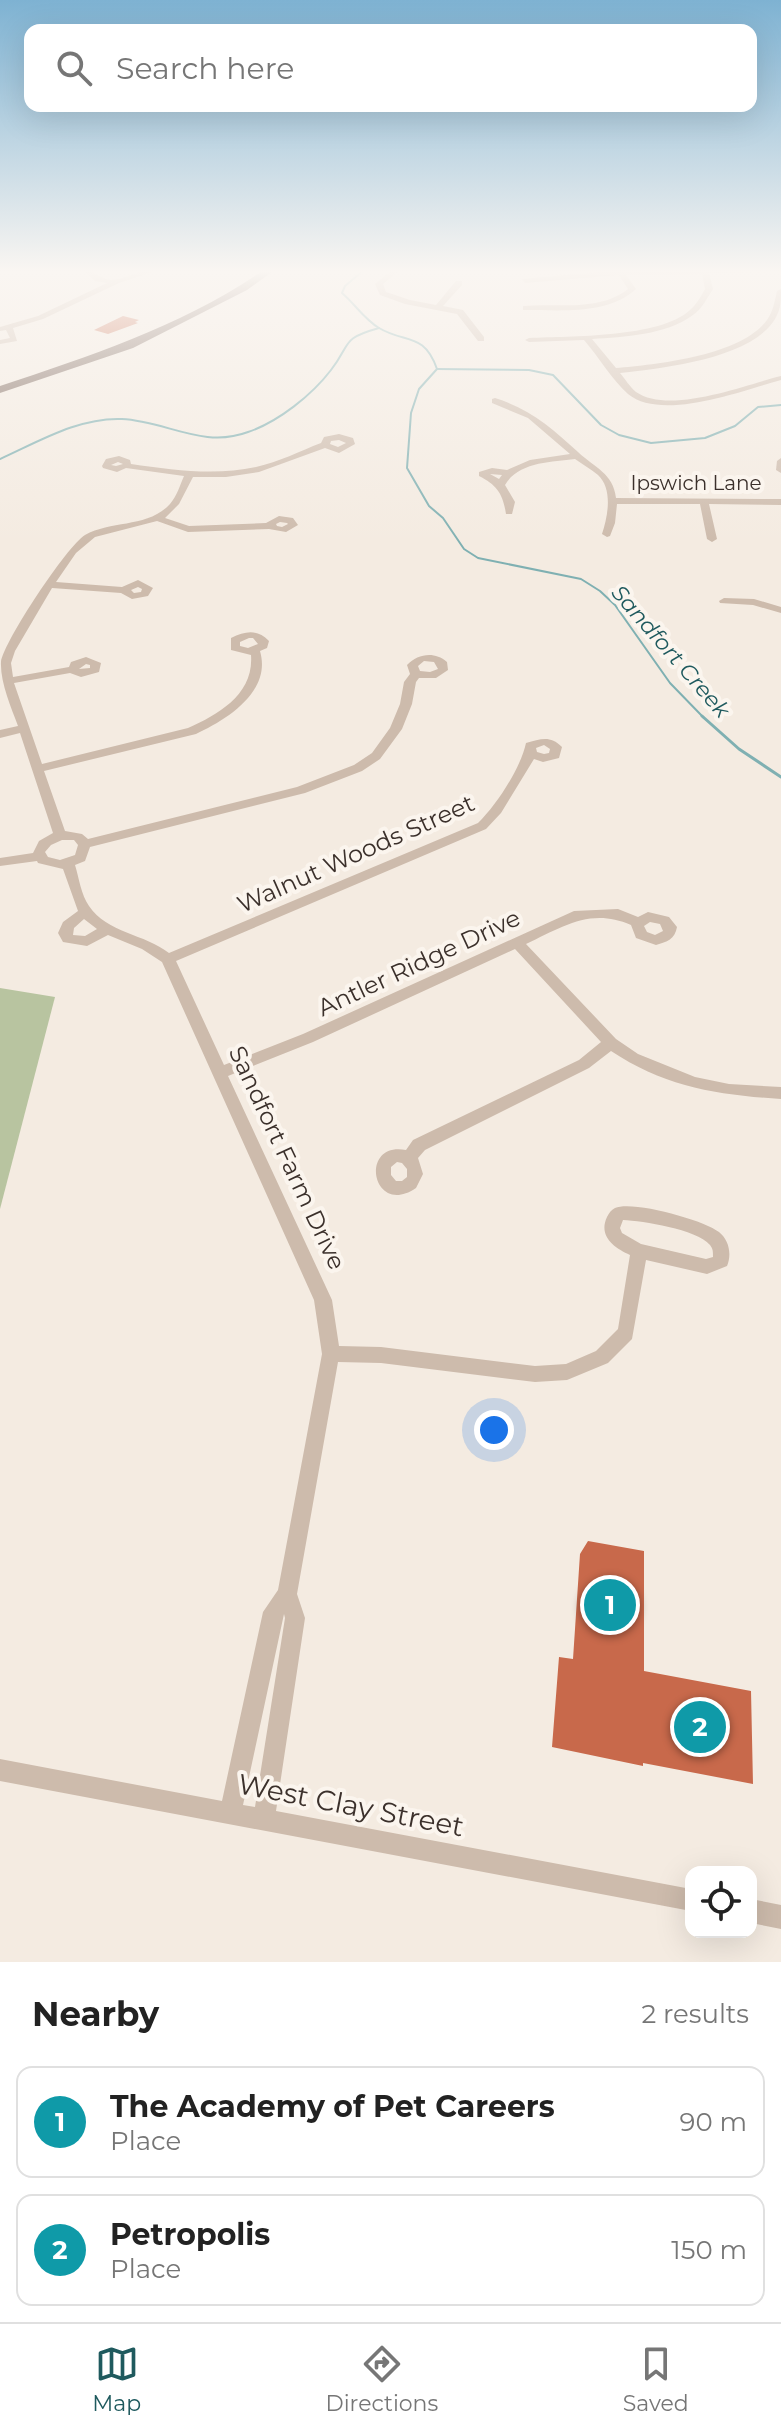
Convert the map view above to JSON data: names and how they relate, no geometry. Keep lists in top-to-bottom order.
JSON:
{
  "streets": {
    "street": [
      "Ipswich Lane",
      "Walnut Woods Street",
      "Antler Ridge Drive",
      "Sandfort Farm Drive",
      "West Clay Street"
    ]
  },
  "crossings": [
    ["Walnut Woods Street", "Sandfort Farm Drive"],
    ["Antler Ridge Drive", "Sandfort Farm Drive"],
    ["Sandfort Farm Drive", "West Clay Street"]
  ],
  "water": ["Sandfort Creek"],
  "page": {
    "search": "Search here",
    "pins": ["1", "2"],
    "heading": ["Nearby", "2 results"],
    "list": [
      {
        "mark": "1",
        "name": "The Academy of Pet Careers",
        "note": "Place",
        "value": "90 m"
      },
      {
        "mark": "2",
        "name": "Petropolis",
        "note": "Place",
        "value": "150 m"
      }
    ],
    "nav": ["Map", "Directions", "Saved"]
  }
}
